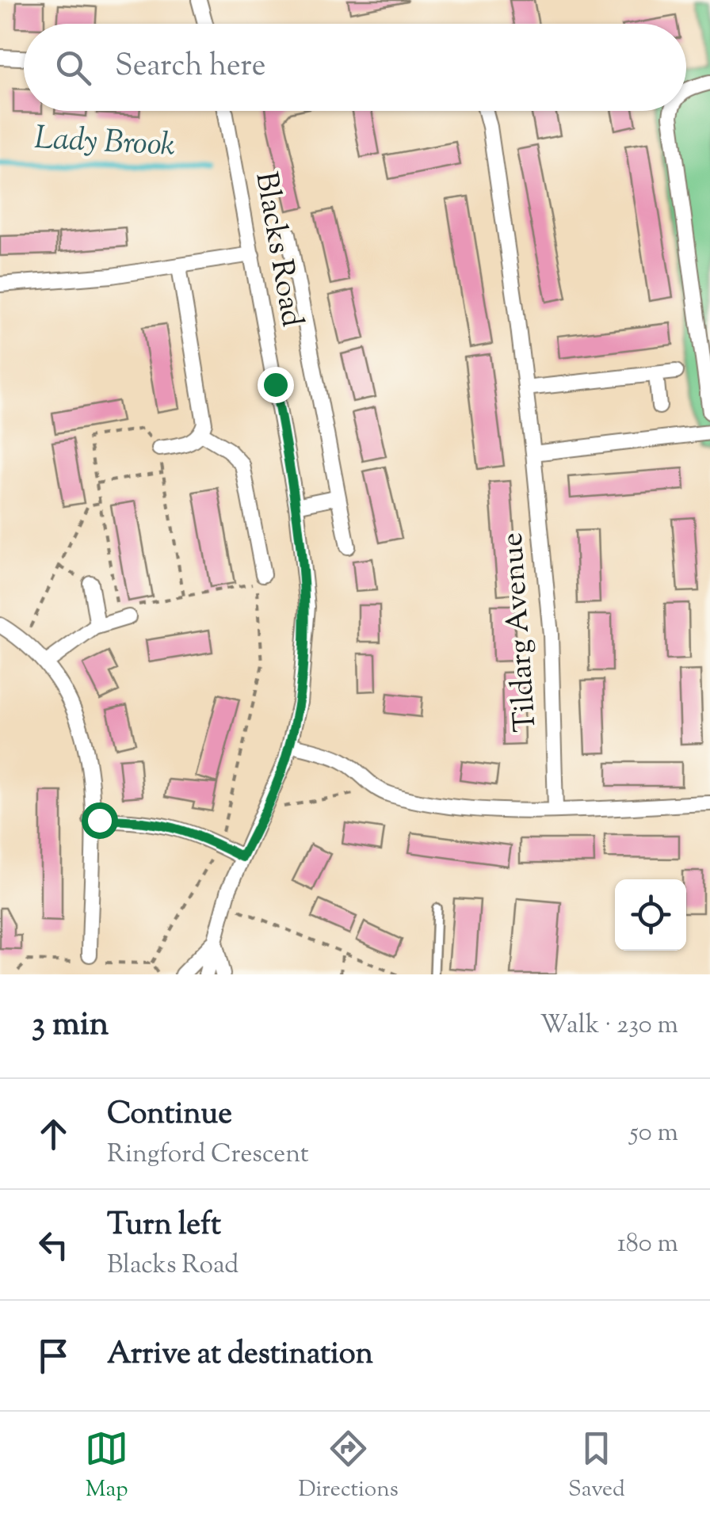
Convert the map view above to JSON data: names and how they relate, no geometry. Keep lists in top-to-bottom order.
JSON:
{
  "streets": {
    "street": ["Blacks Road", "Tildarg Avenue"]
  },
  "water": ["Lady Brook"],
  "page": {
    "search": "Search here",
    "heading": ["3 min", "Walk · 230 m"],
    "list": [
      ["Continue", "Ringford Crescent", "50 m"],
      ["Turn left", "Blacks Road", "180 m"],
      "Arrive at destination"
    ],
    "nav": ["Map", "Directions", "Saved"]
  }
}
